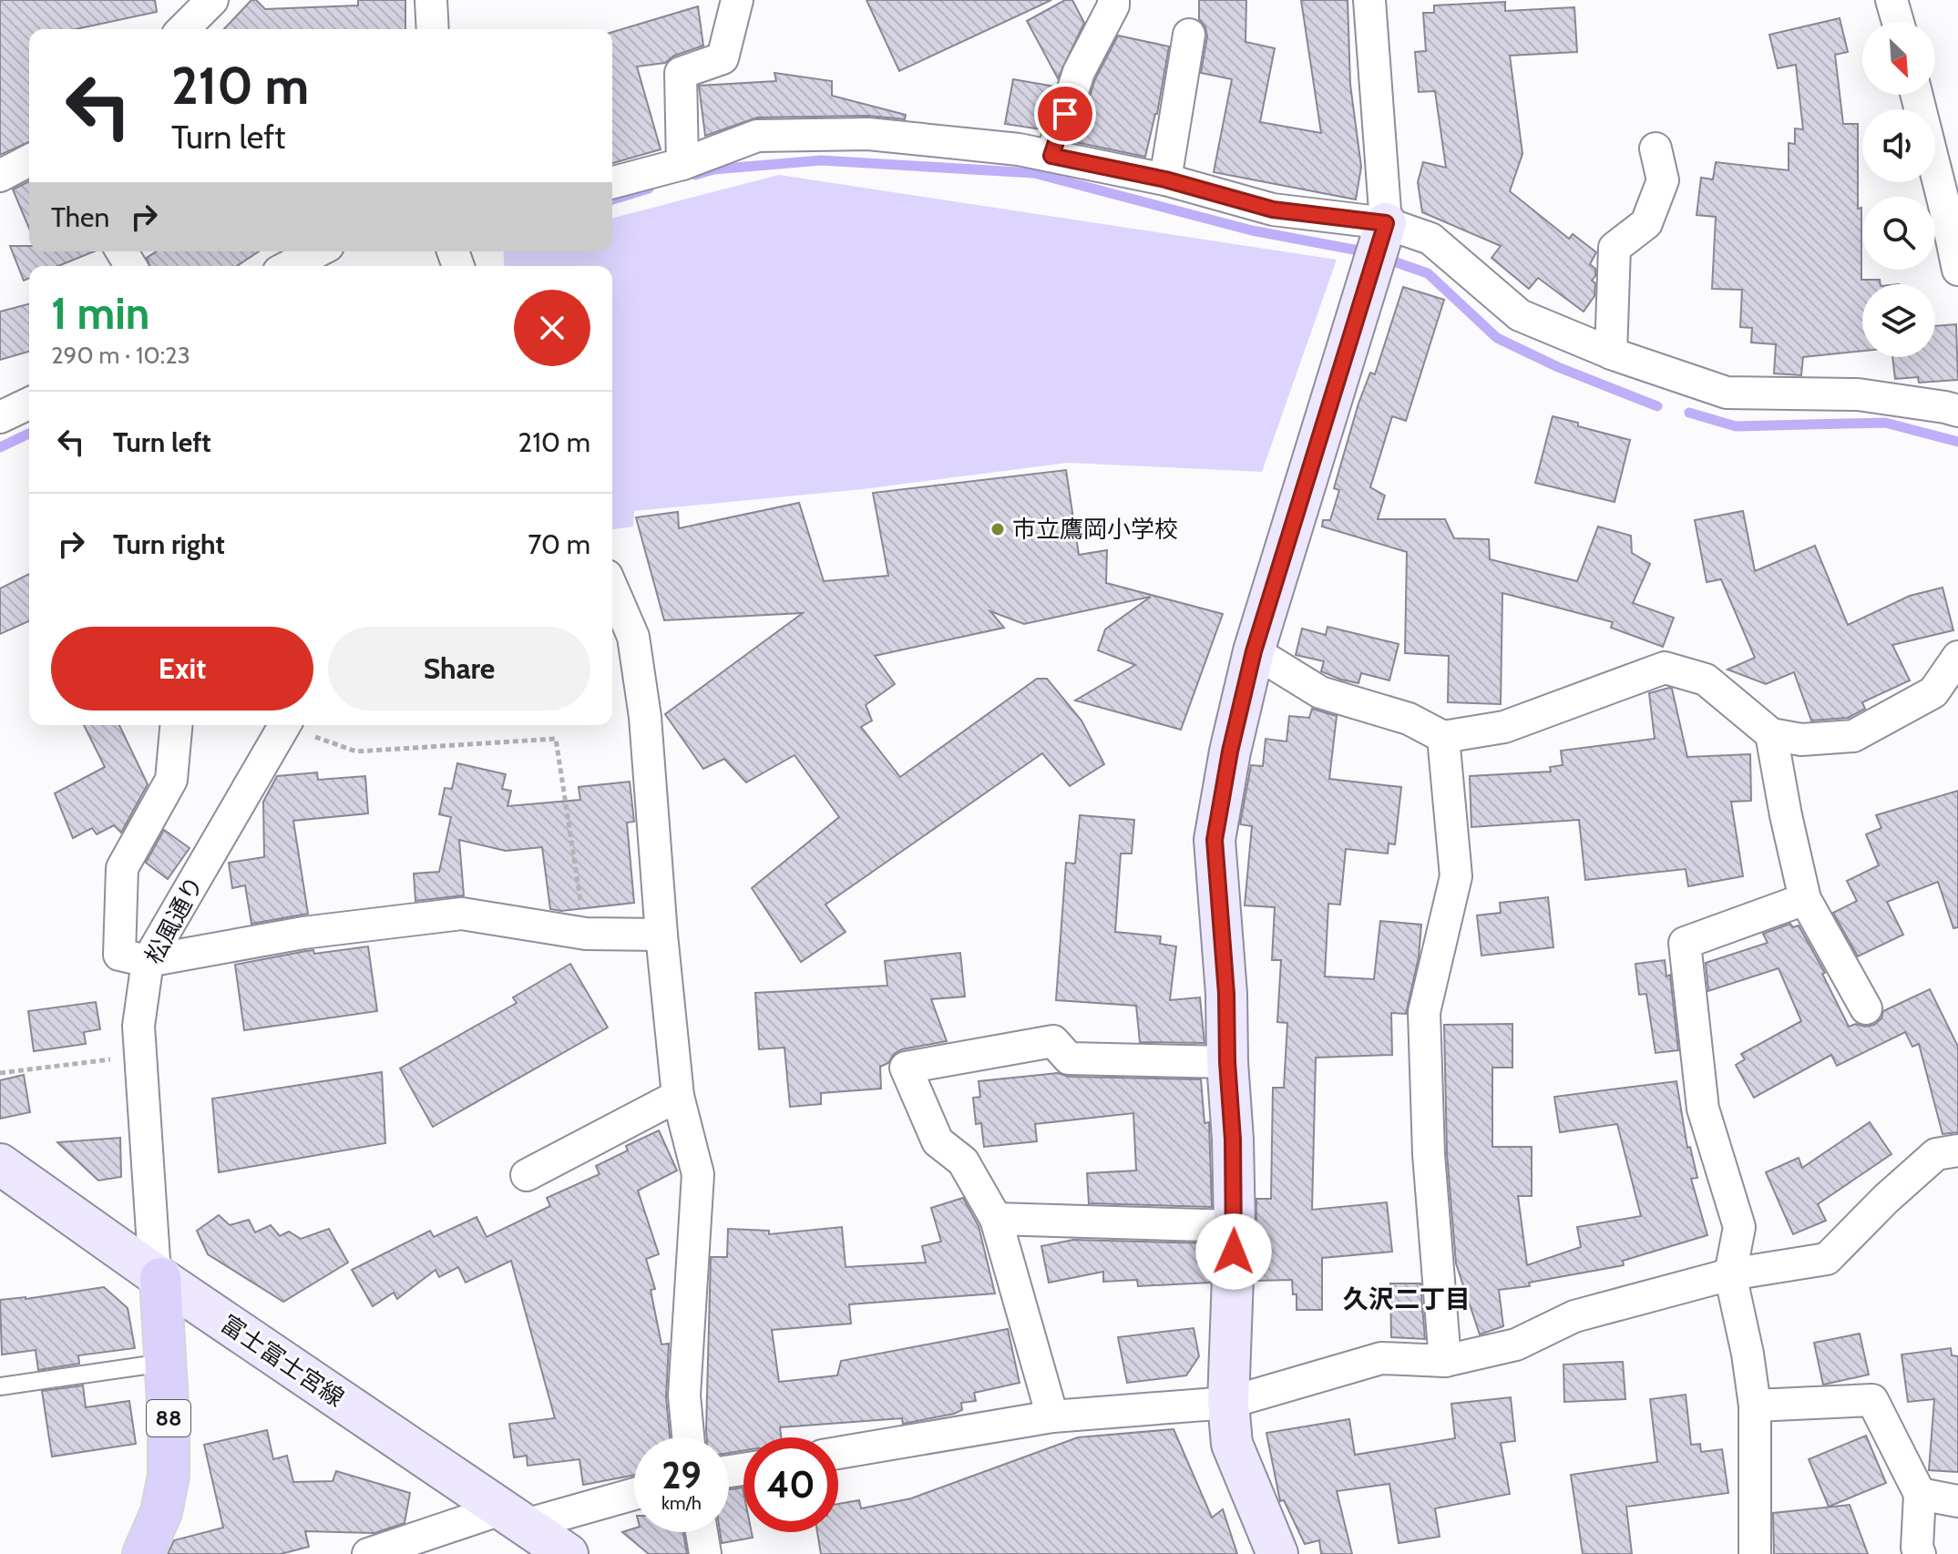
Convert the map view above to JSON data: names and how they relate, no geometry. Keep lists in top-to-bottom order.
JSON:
{
  "streets": {
    "main road": ["松風通り", "88"],
    "street": ["富士富士宮線"]
  },
  "crossings": [
    ["松風通り", "富士富士宮線"]
  ],
  "districts": ["久沢二丁目"],
  "places": ["市立鷹岡小学校"],
  "north": "bottom right",
  "page": {
    "turn": ["210 m", "Turn left"],
    "then": "Then",
    "heading": ["1 min", "290 m · 10:23"],
    "list": [
      {
        "name": "Turn left",
        "value": "210 m"
      },
      {
        "name": "Turn right",
        "value": "70 m"
      }
    ],
    "buttons": ["Exit", "Share"],
    "speed": "29 km/h",
    "limit": "40"
  }
}
